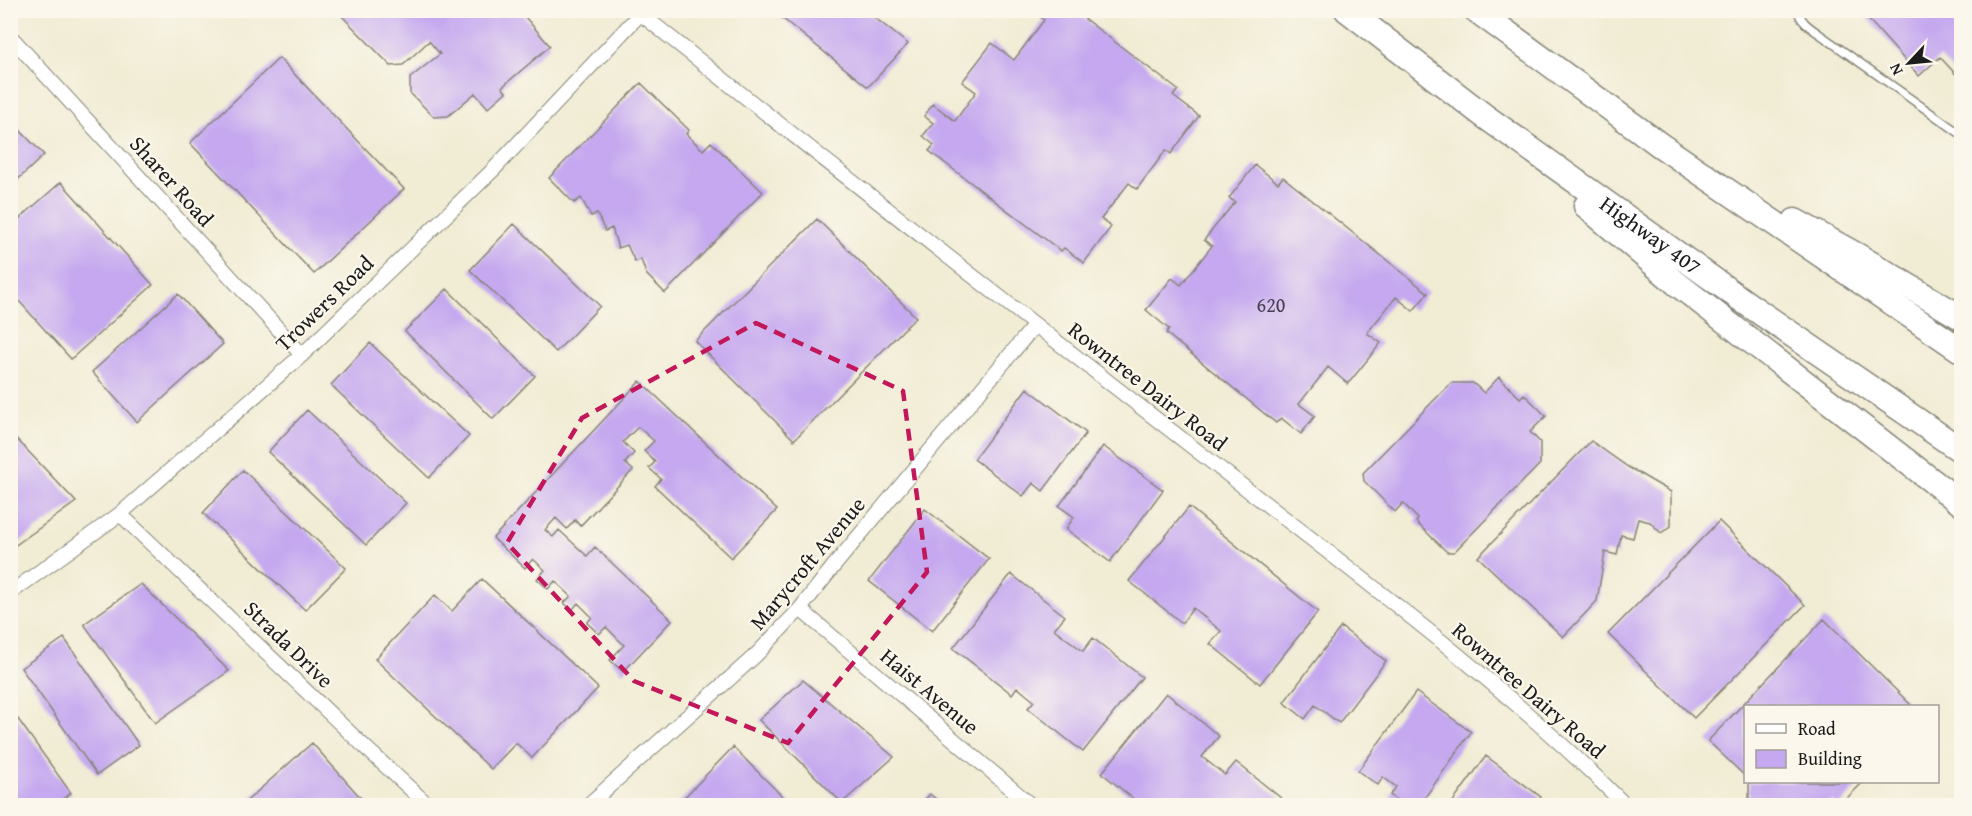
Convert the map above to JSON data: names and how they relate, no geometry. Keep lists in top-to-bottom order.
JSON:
{
  "streets": {
    "highway": ["Highway 407"],
    "street": [
      "Sharer Road",
      "Trowers Road",
      "Rowntree Dairy Road",
      "Marycroft Avenue",
      "Strada Drive",
      "Haist Avenue"
    ]
  },
  "crossings": [
    ["Sharer Road", "Trowers Road"],
    ["Trowers Road", "Rowntree Dairy Road"],
    ["Trowers Road", "Strada Drive"],
    ["Rowntree Dairy Road", "Marycroft Avenue"],
    ["Marycroft Avenue", "Haist Avenue"]
  ],
  "house_numbers": ["620"],
  "legend": ["Road", "Building"],
  "north": "bottom left"
}
